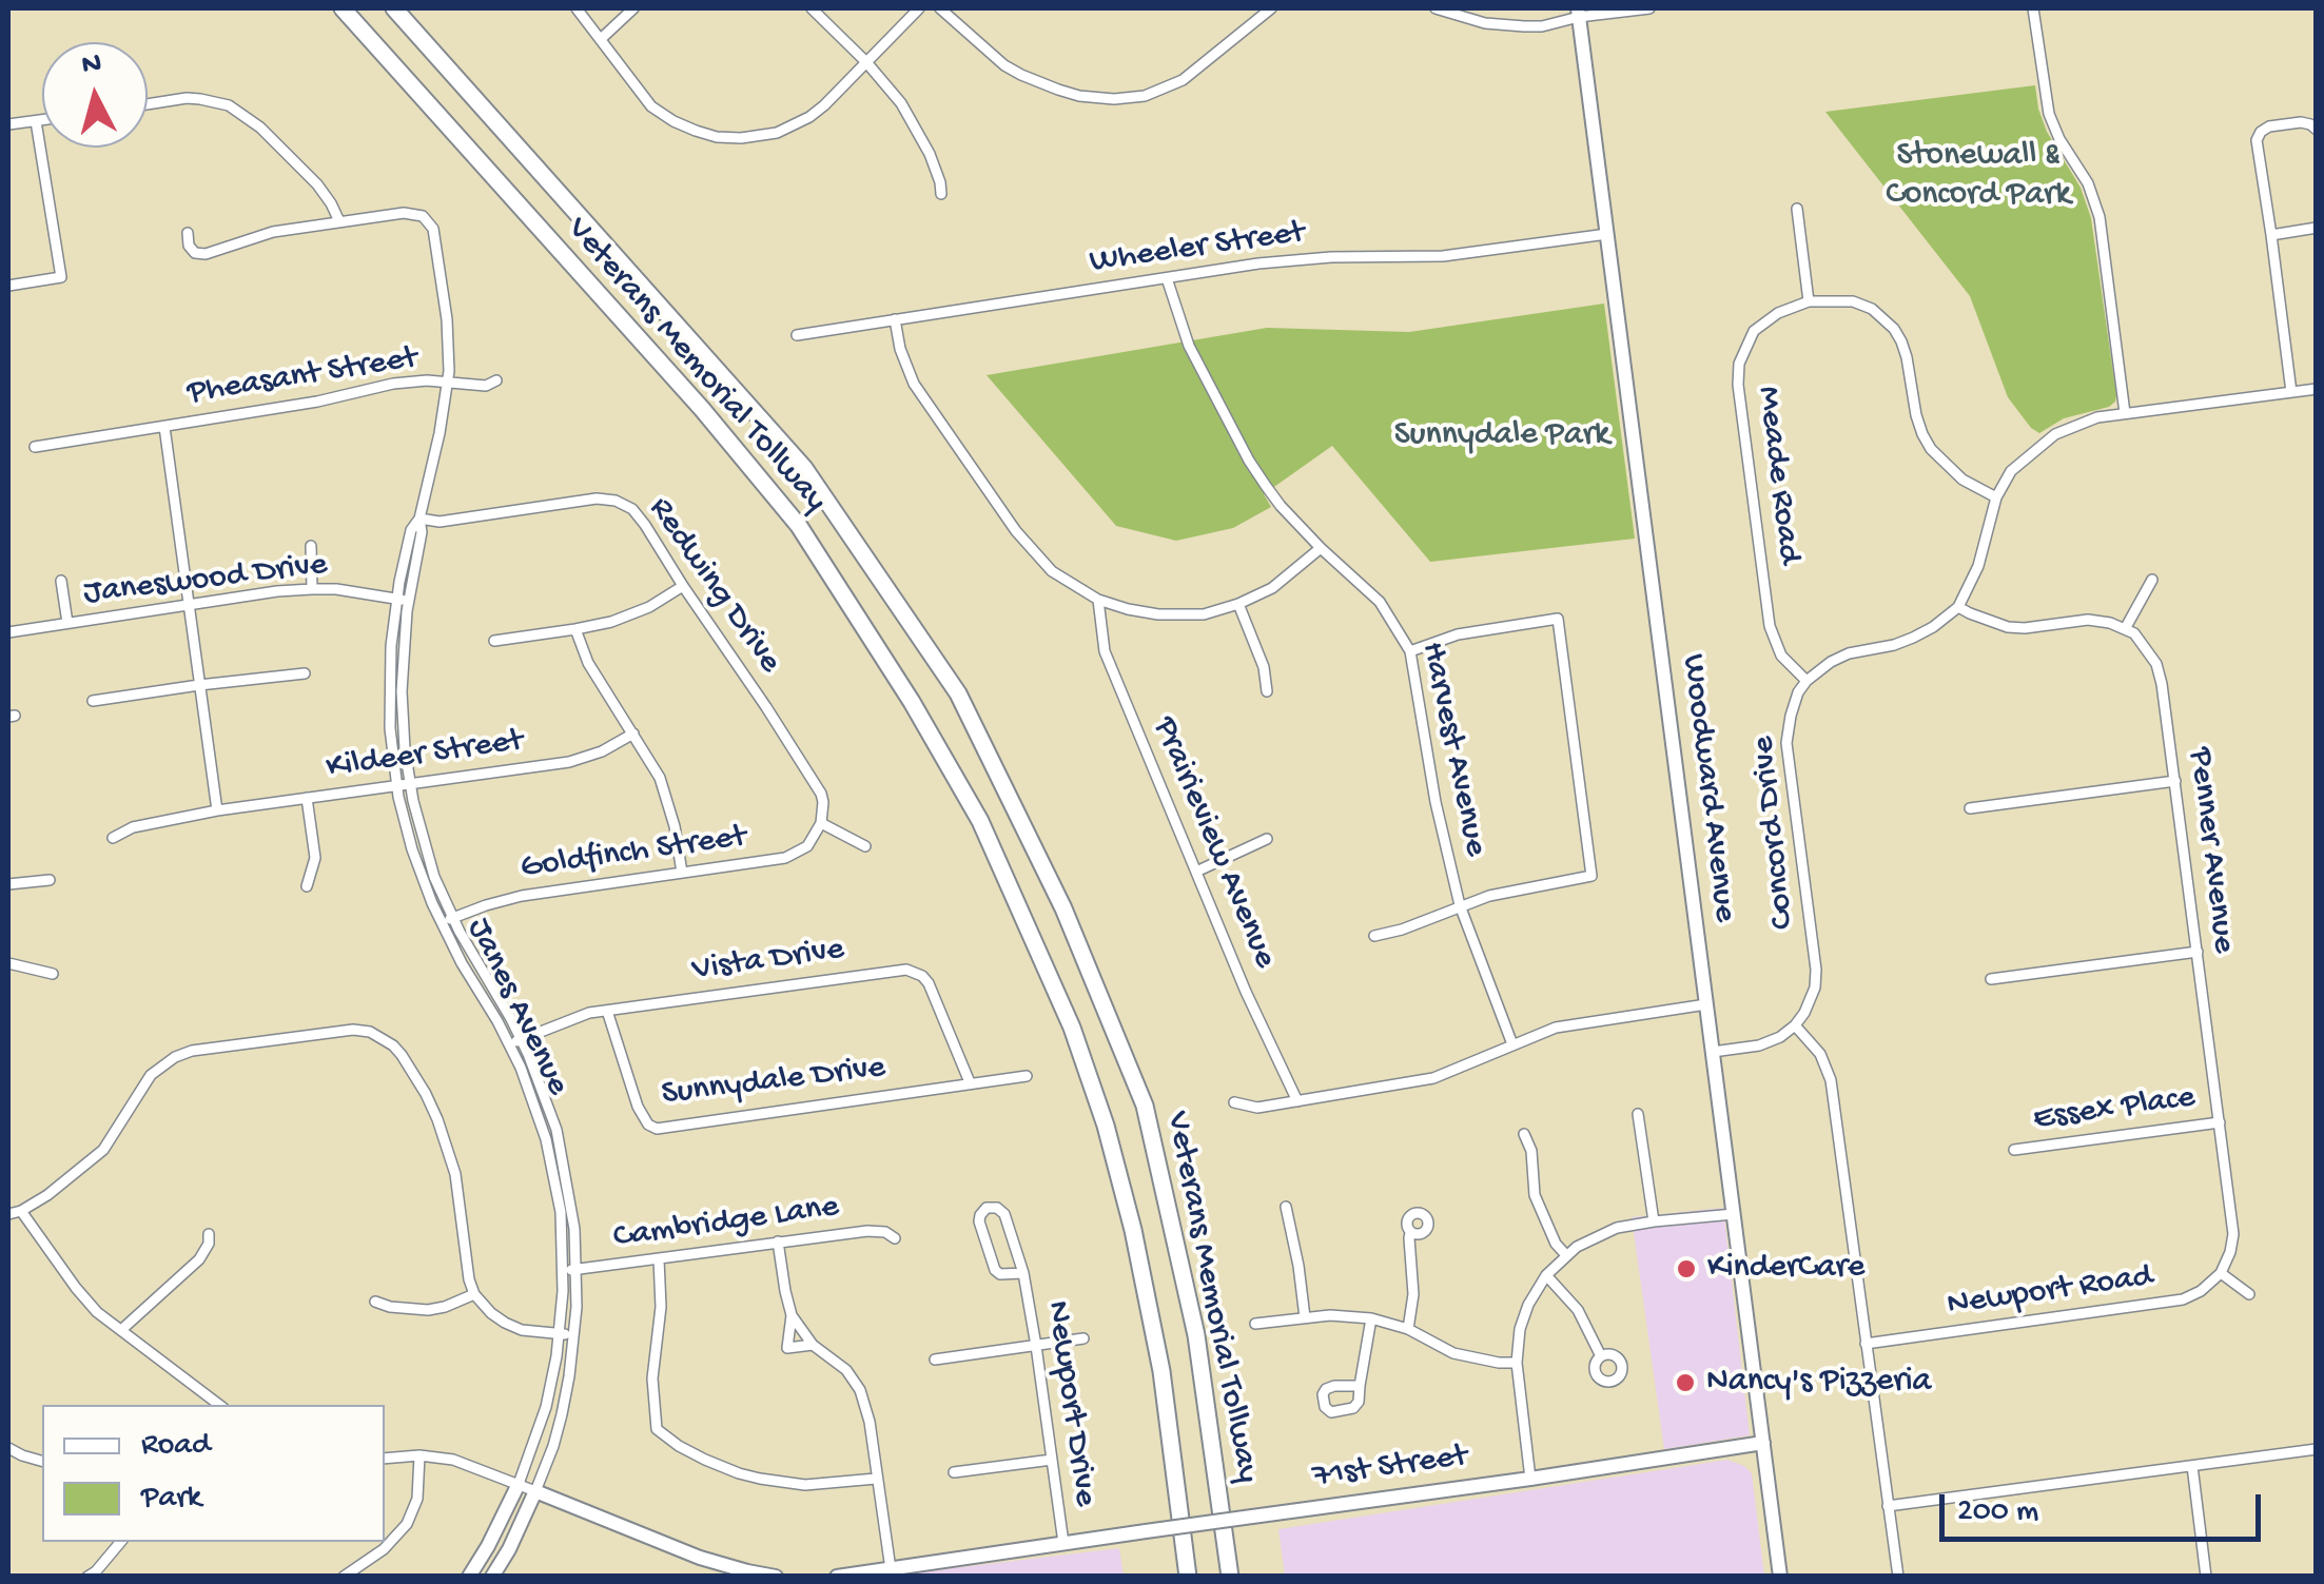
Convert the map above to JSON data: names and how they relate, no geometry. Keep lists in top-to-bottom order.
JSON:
{
  "streets": {
    "highway": ["Veterans Memorial Tollway"],
    "main road": ["Woodward Avenue", "Janes Avenue", "71st Street"],
    "street": [
      "Wheeler Street",
      "Pheasant Street",
      "Meade Road",
      "Janeswood Drive",
      "Redwing Drive",
      "Harvest Avenue",
      "Kildeer Street",
      "Concord Drive",
      "Prairieview Avenue",
      "Penner Avenue",
      "Goldfinch Street",
      "Vista Drive",
      "Sunnydale Drive",
      "Essex Place",
      "Cambridge Lane",
      "Newport Road",
      "Newport Drive"
    ]
  },
  "crossings": [
    ["Wheeler Street", "Harvest Avenue"],
    ["Wheeler Street", "Woodward Avenue"],
    ["Pheasant Street", "Janes Avenue"],
    ["Meade Road", "Concord Drive"],
    ["Janeswood Drive", "Janes Avenue"],
    ["Redwing Drive", "Goldfinch Street"],
    ["Redwing Drive", "Janes Avenue"],
    ["Kildeer Street", "Janes Avenue"],
    ["Woodward Avenue", "71st Street"],
    ["Penner Avenue", "Essex Place"],
    ["Penner Avenue", "Newport Road"],
    ["Goldfinch Street", "Janes Avenue"],
    ["Vista Drive", "Janes Avenue"],
    ["Vista Drive", "Sunnydale Drive"],
    ["Janes Avenue", "Cambridge Lane"],
    ["Newport Drive", "71st Street"]
  ],
  "parks": ["Stonewall & Concord Park", "Sunnydale Park"],
  "places": ["KinderCare", "Nancy's Pizzeria"],
  "legend": ["Road", "Park"],
  "scale_bar": "200 m",
  "north": "top"
}
